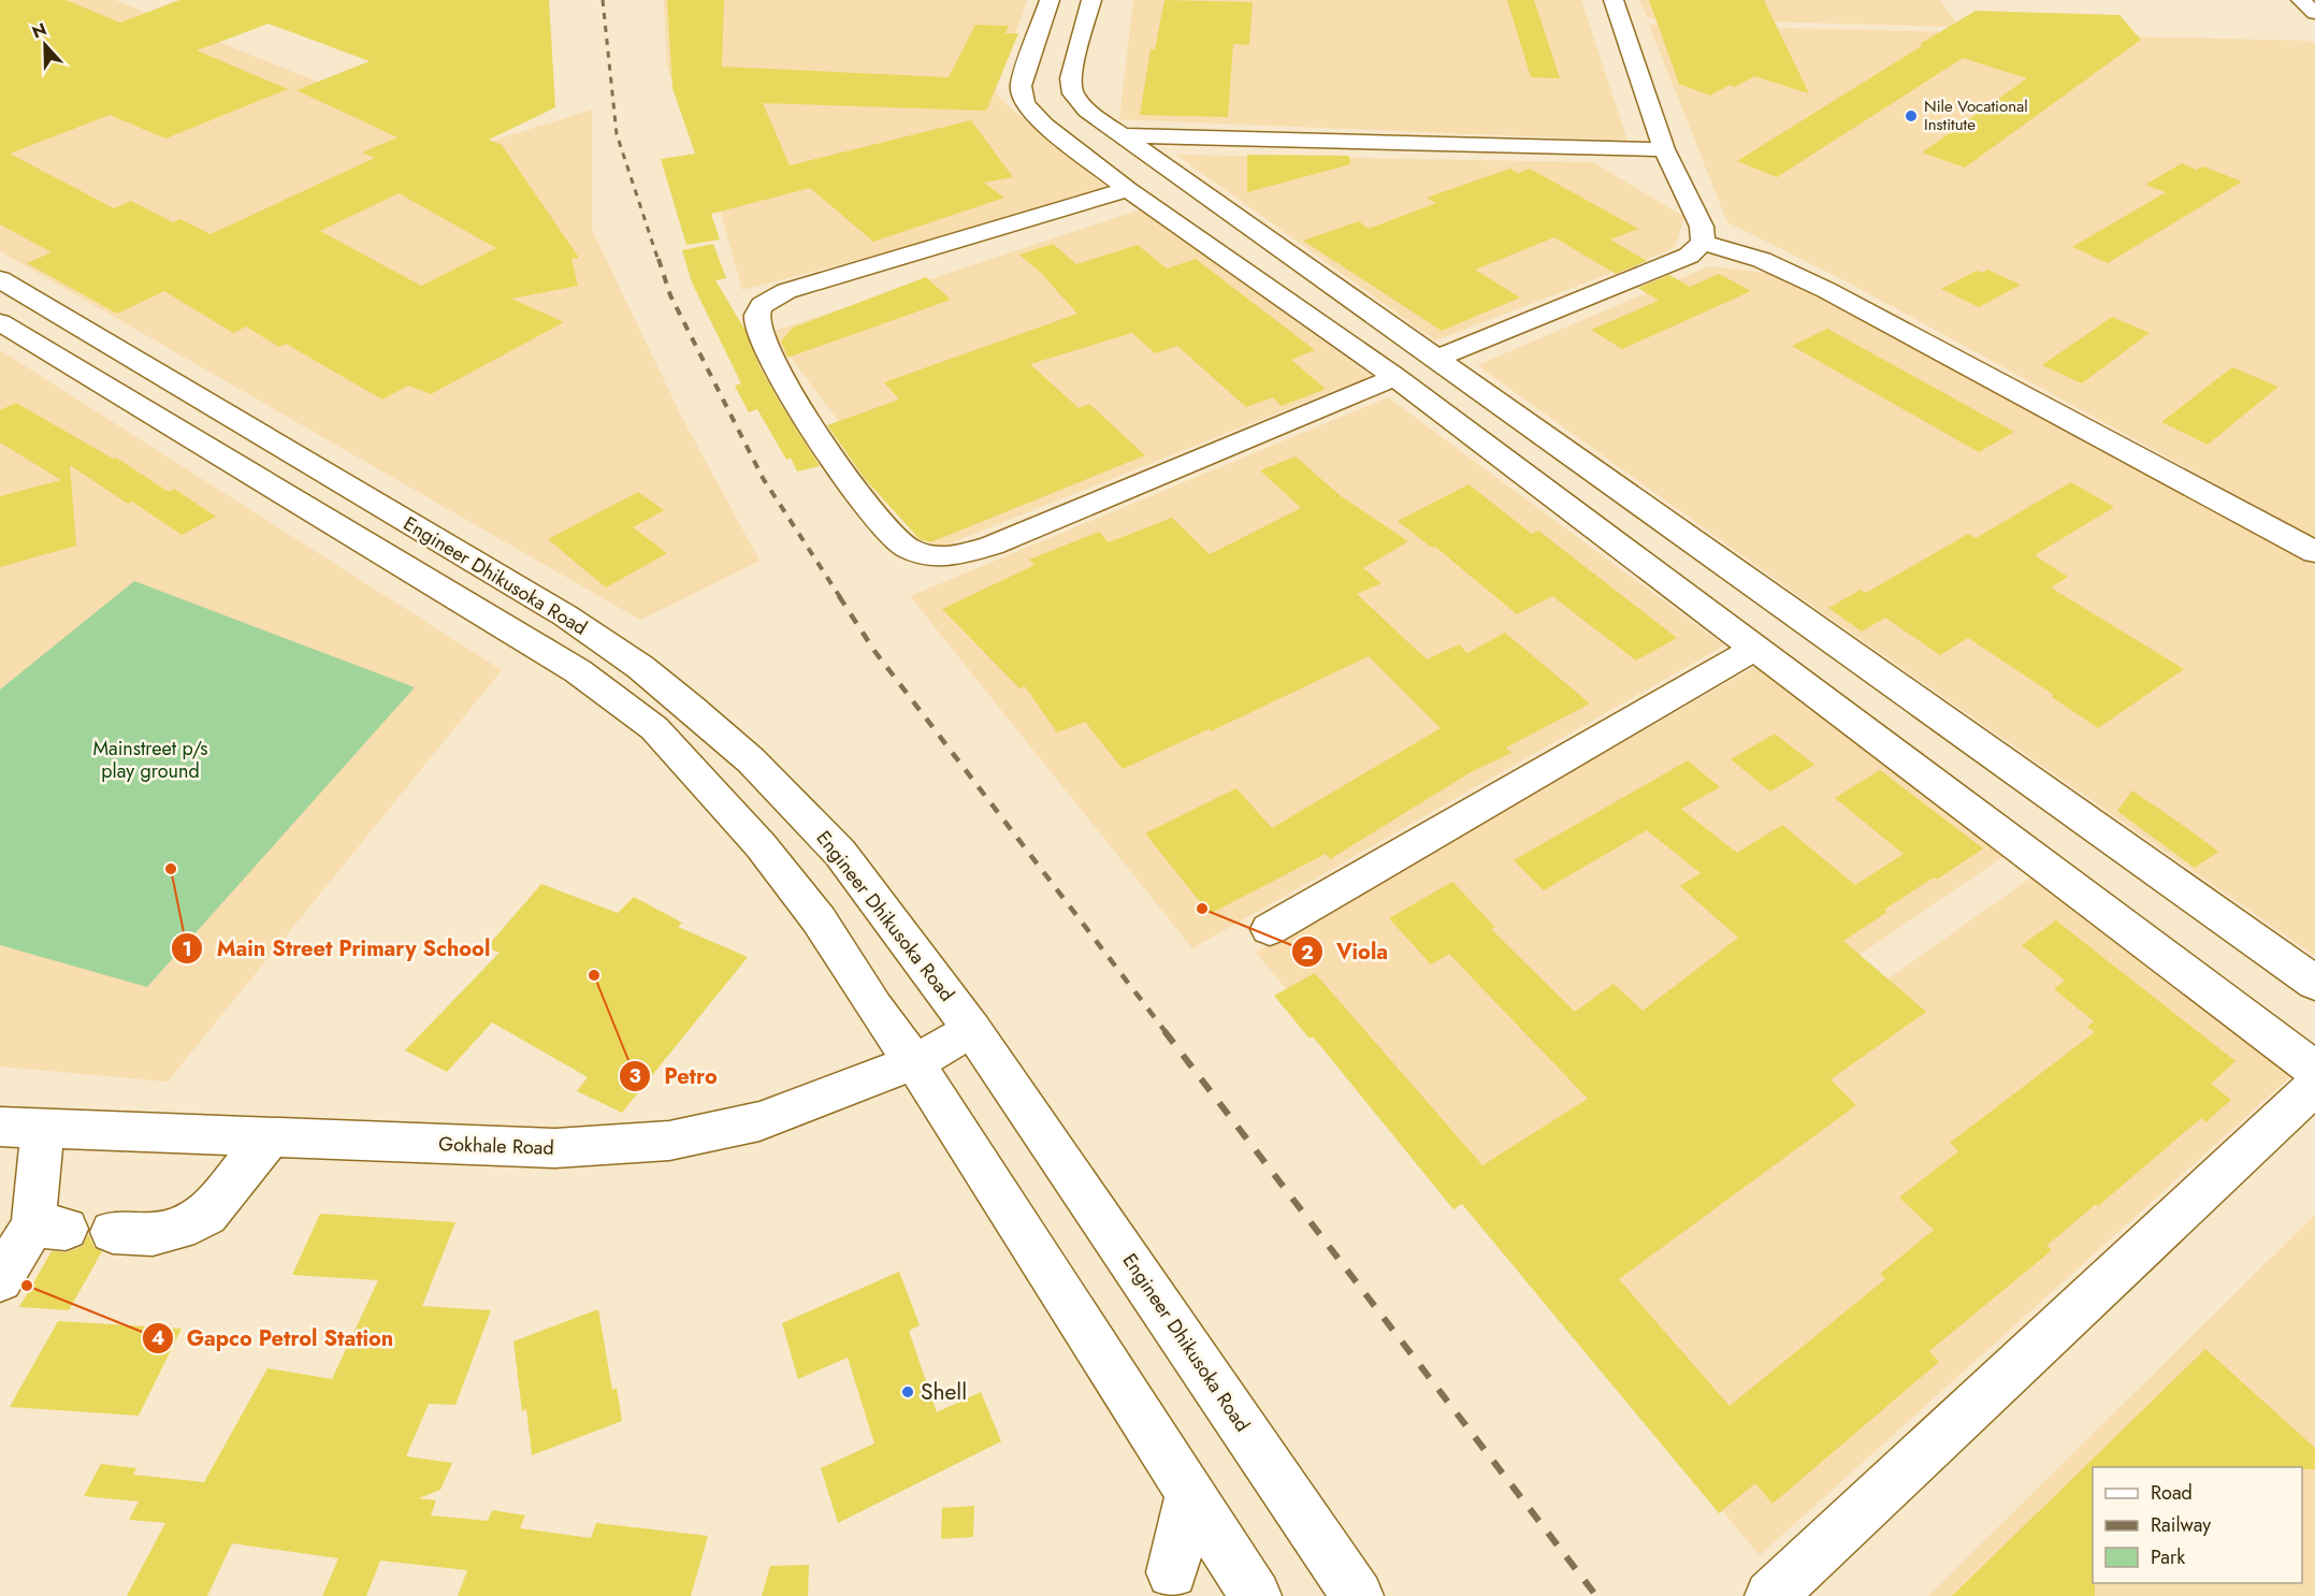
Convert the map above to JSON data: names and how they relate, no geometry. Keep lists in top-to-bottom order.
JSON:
{
  "streets": {
    "street": ["Engineer Dhikusoka Road", "Gokhale Road"]
  },
  "crossings": [
    ["Engineer Dhikusoka Road", "Gokhale Road"]
  ],
  "parks": ["Mainstreet p/s play ground"],
  "places": [
    "Nile Vocational Institute",
    "Main Street Primary School",
    "Viola",
    "Petro",
    "Gapco Petrol Station",
    "Shell"
  ],
  "legend": ["Road", "Railway", "Park"],
  "north": "top"
}
